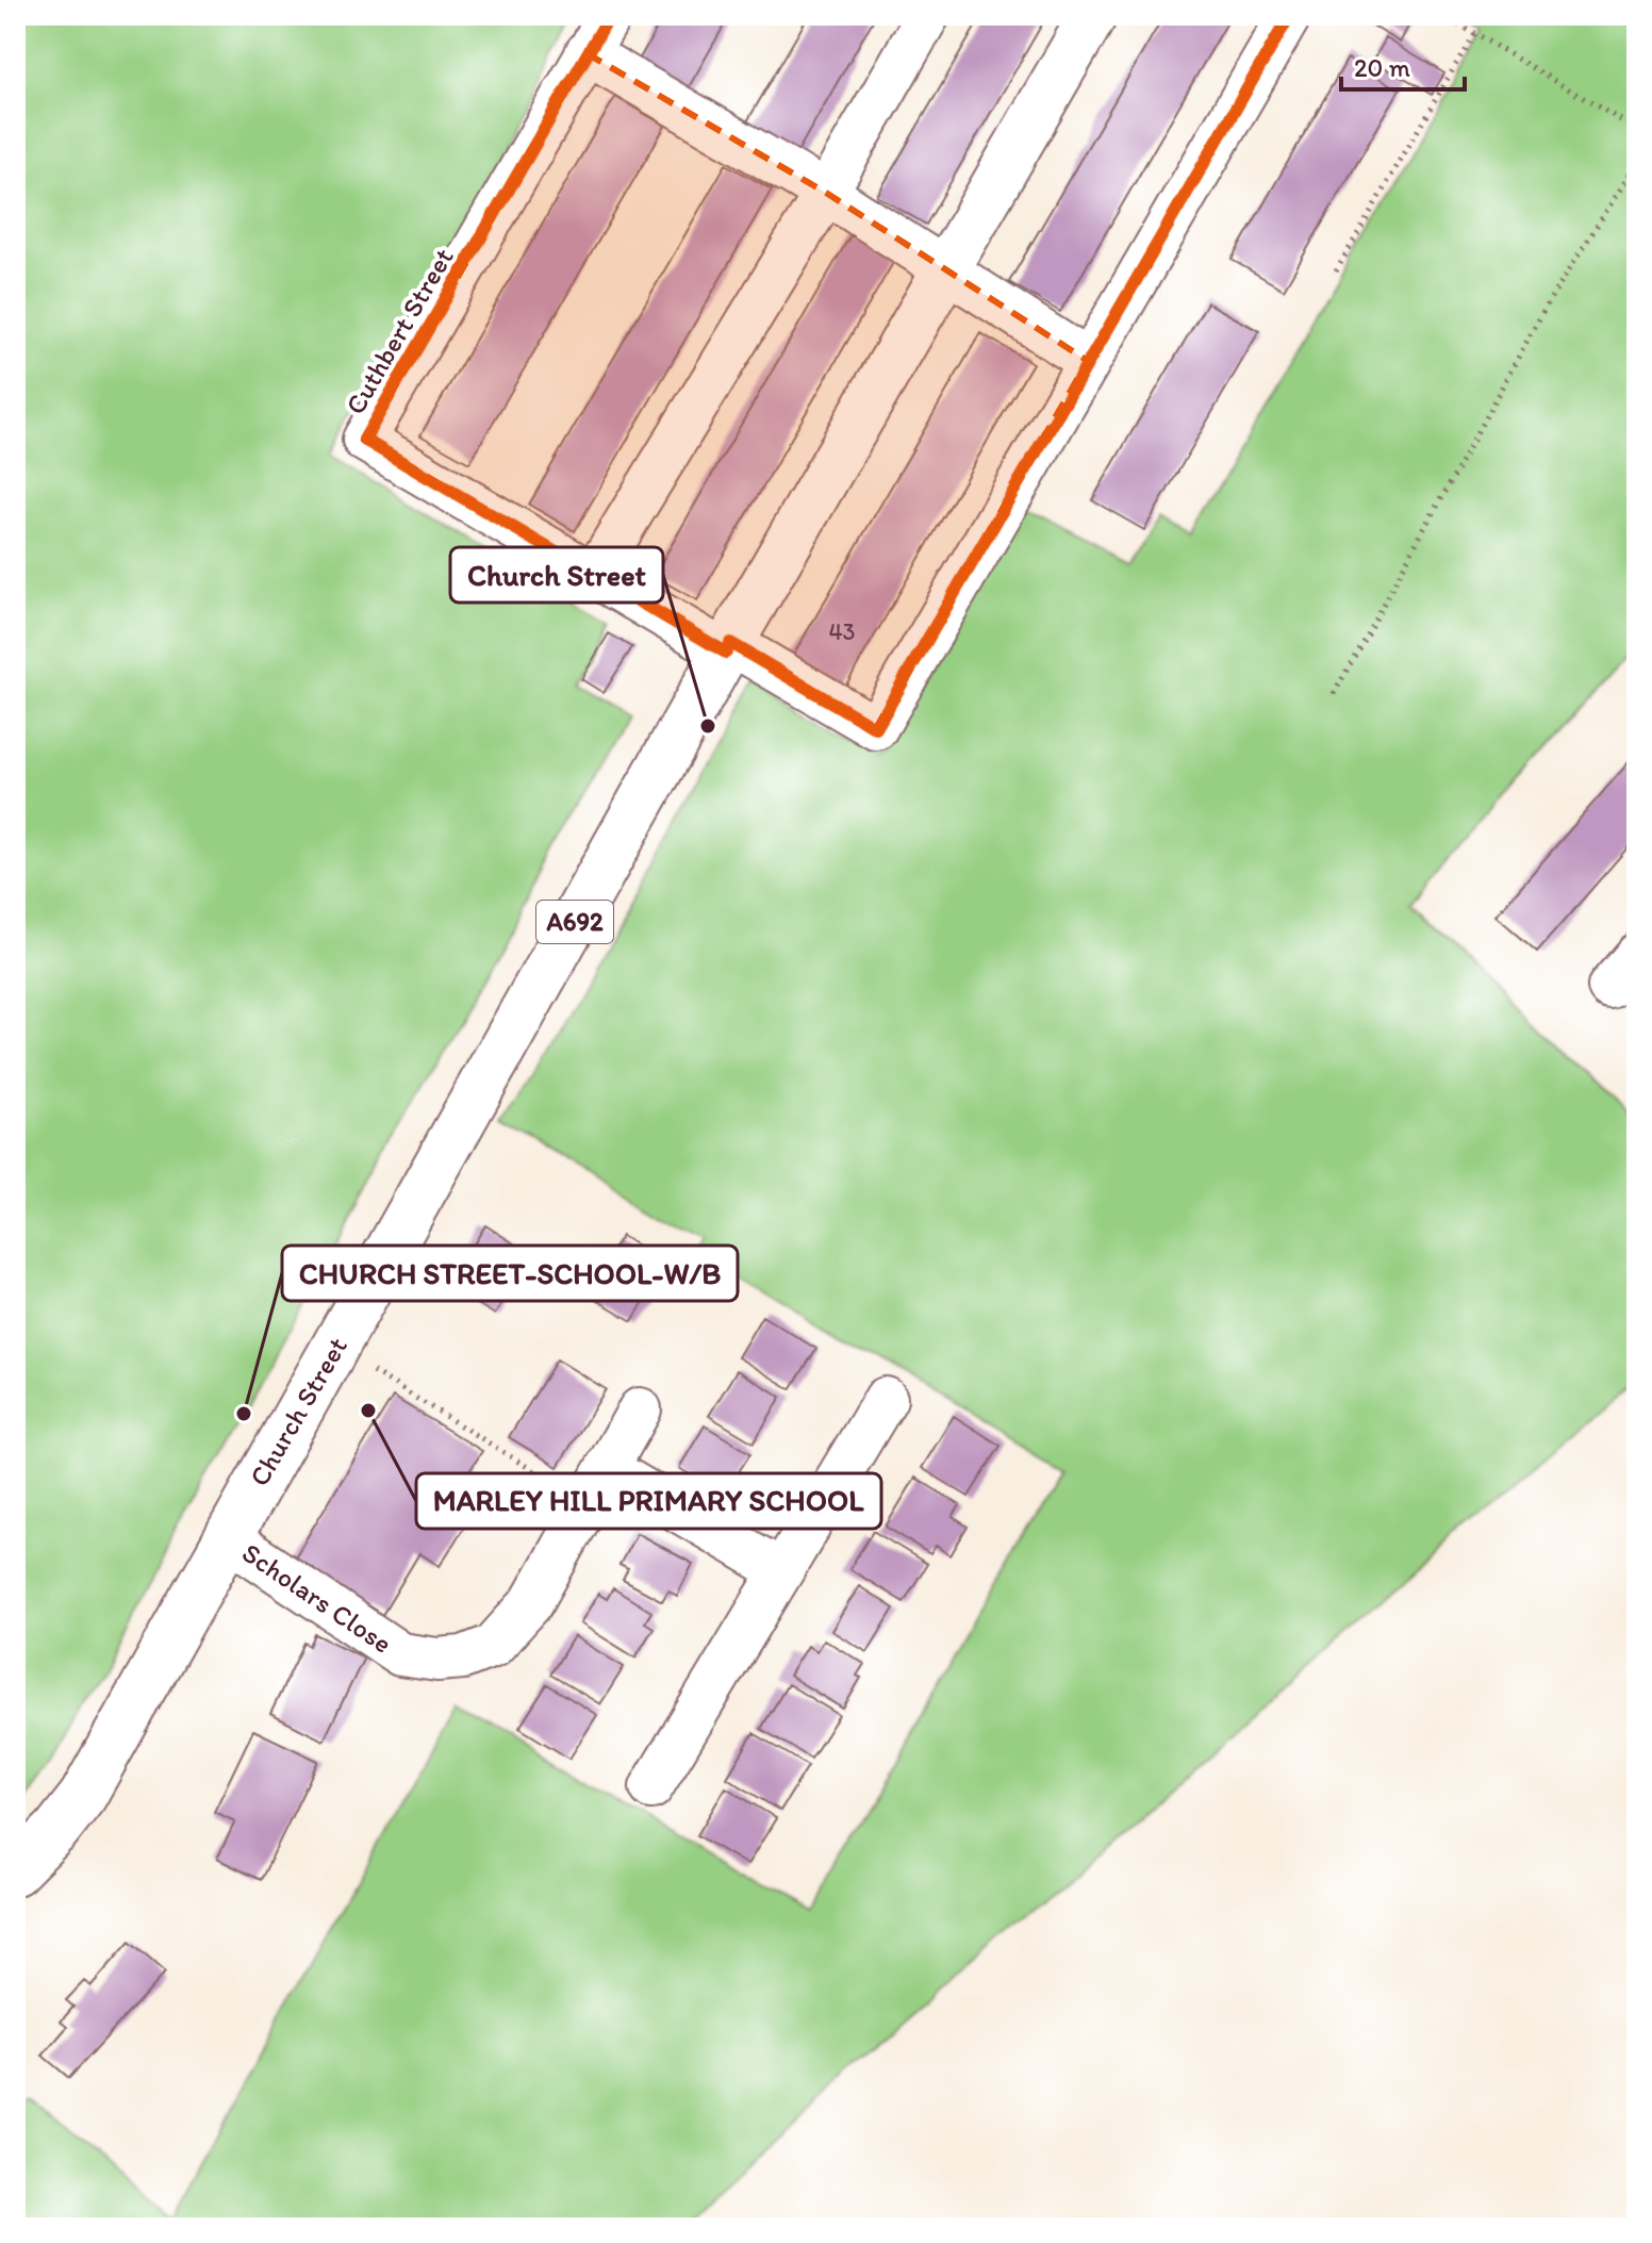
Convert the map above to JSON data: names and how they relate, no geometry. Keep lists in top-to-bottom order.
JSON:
{
  "streets": {
    "highway": ["A692", "Church Street"],
    "street": ["Cuthbert Street", "Scholars Close"]
  },
  "crossings": [
    ["Cuthbert Street", "Church Street"],
    ["Church Street", "Scholars Close"]
  ],
  "places": ["Church Street", "MARLEY HILL PRIMARY SCHOOL", "CHURCH STREET-SCHOOL-W/B"],
  "house_numbers": ["43"],
  "scale_bar": "20 m"
}
